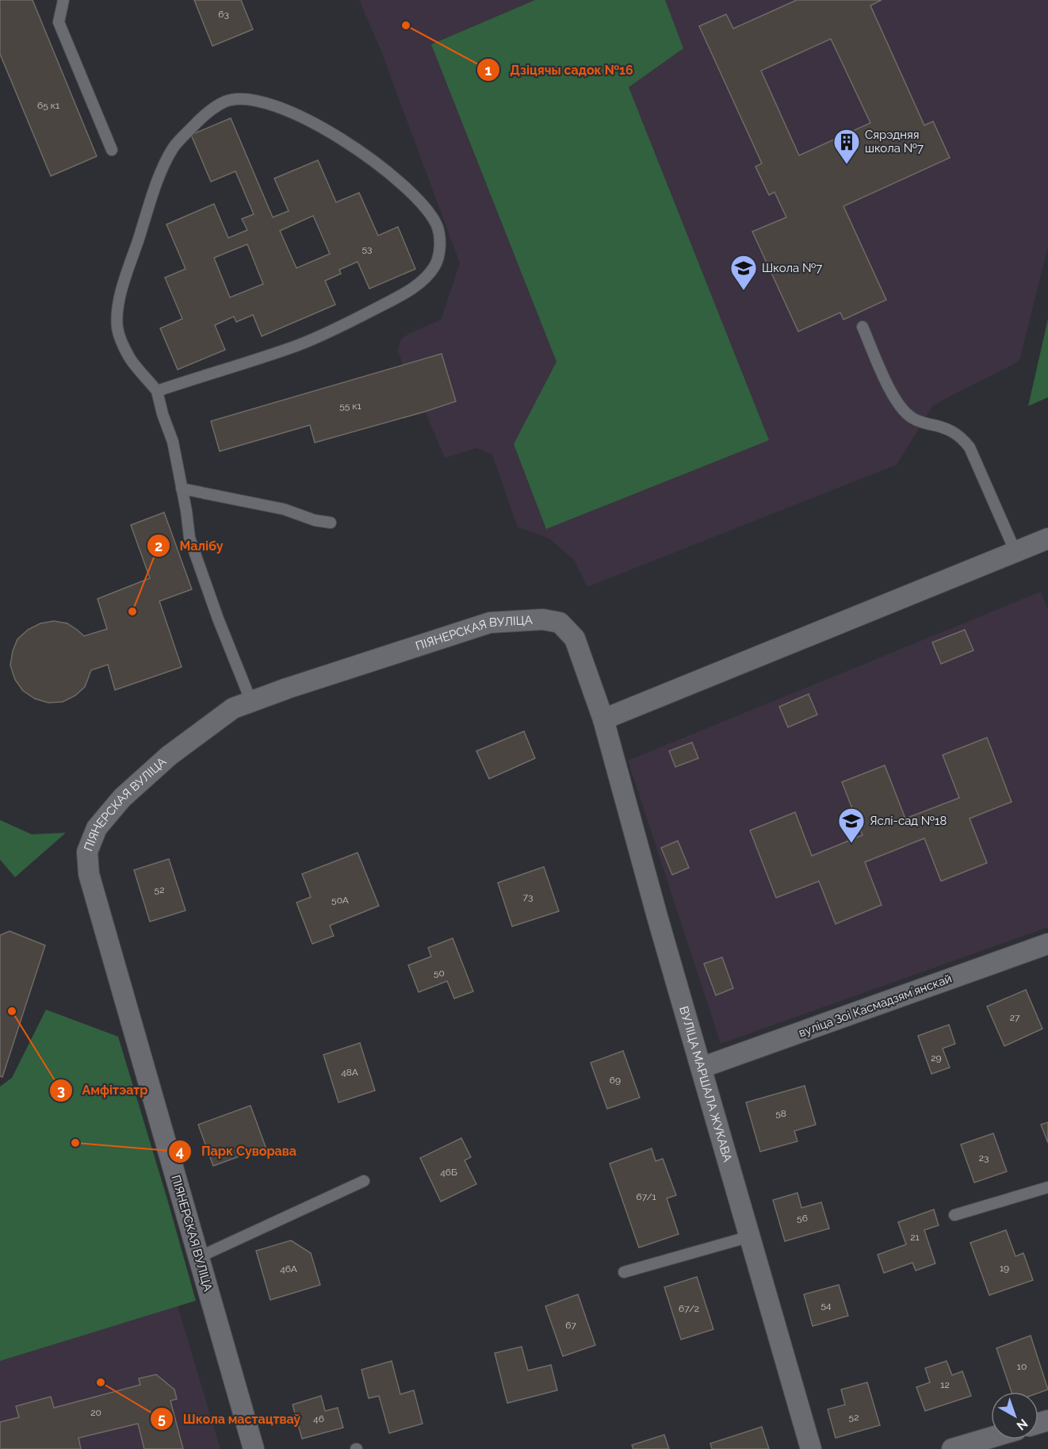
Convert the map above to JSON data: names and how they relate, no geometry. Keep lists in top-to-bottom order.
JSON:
{
  "streets": {
    "street": ["ПІЯНЕРСКАЯ ВУЛІЦА", "вуліца Зоі Касмадзямʼянскай", "ВУЛІЦА МАРШАЛА ЖУКАВА"]
  },
  "crossings": [
    ["ПІЯНЕРСКАЯ ВУЛІЦА", "ВУЛІЦА МАРШАЛА ЖУКАВА"],
    ["вуліца Зоі Касмадзямʼянскай", "ВУЛІЦА МАРШАЛА ЖУКАВА"]
  ],
  "places": {
    "other": [
      "Дзіцячы садок №16",
      "Малібу",
      "Амфітэатр",
      "Парк Суворава",
      "Школа мастацтваў"
    ],
    "building": ["Сярэдняя школа №7"],
    "school or university": ["Школа №7", "Яслі-сад №18"]
  },
  "house_numbers": [
    "63",
    "65 к1",
    "53",
    "55 к1",
    "52",
    "73",
    "50А",
    "50",
    "27",
    "29",
    "48А",
    "69",
    "58",
    "23",
    "46Б",
    "67/1",
    "56",
    "21",
    "19",
    "46А",
    "54",
    "67/2",
    "67",
    "10",
    "12",
    "20",
    "52",
    "46"
  ],
  "north": "bottom right"
}
